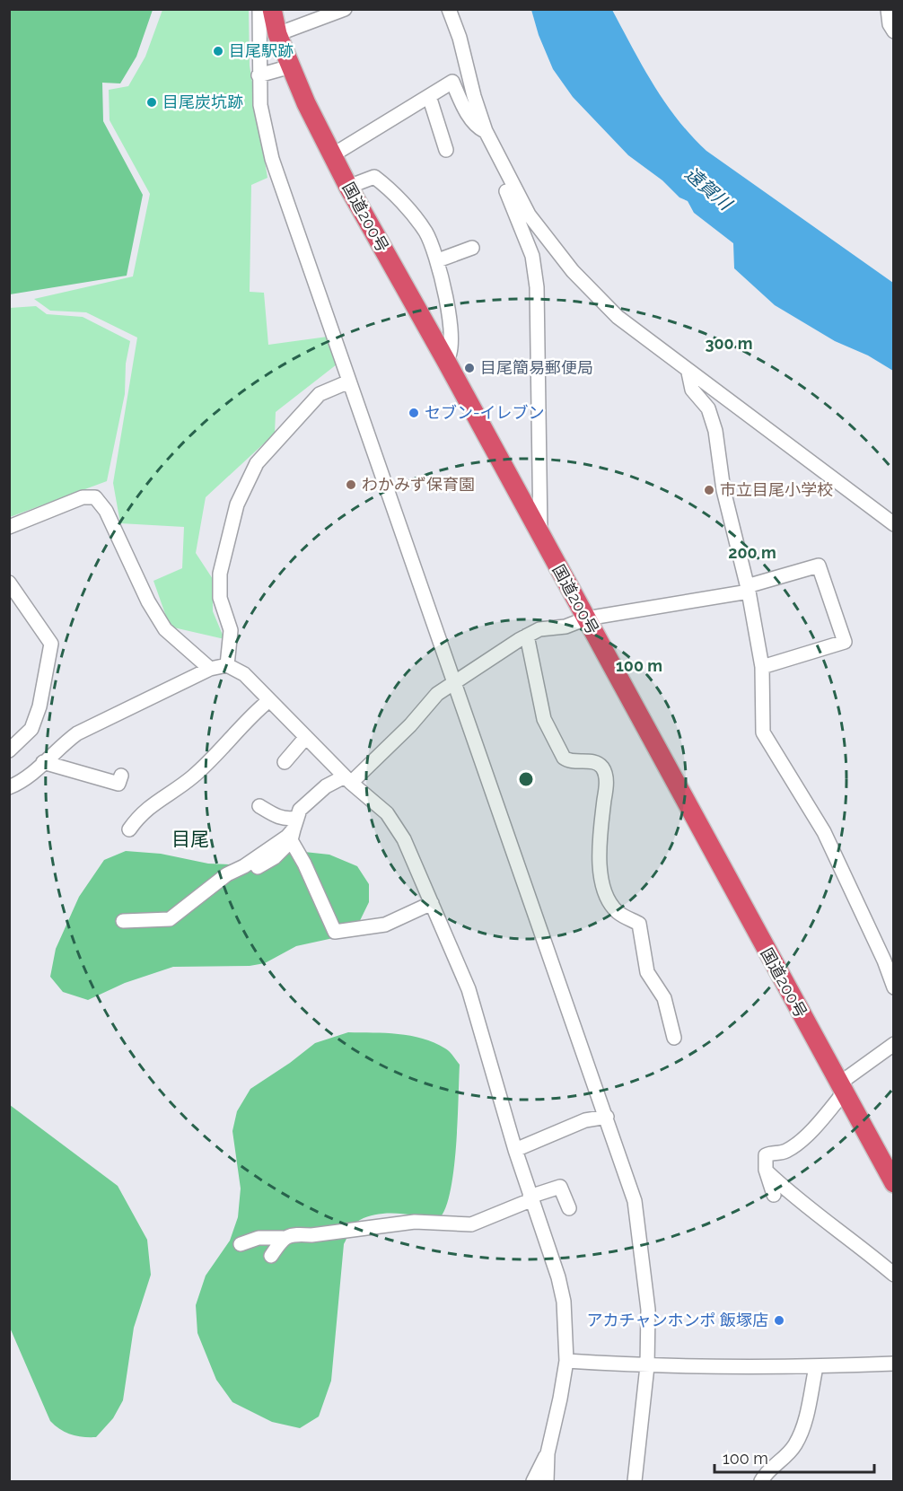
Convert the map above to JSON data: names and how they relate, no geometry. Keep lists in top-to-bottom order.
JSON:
{
  "streets": {
    "highway": ["国道200号"]
  },
  "districts": ["目尾"],
  "water": ["遠賀川"],
  "places": [
    "目尾駅跡",
    "目尾炭坑跡",
    "目尾簡易郵便局",
    "セブン-イレブン",
    "わかみず保育園",
    "市立目尾小学校",
    "アカチャンホンポ 飯塚店"
  ],
  "scale_bar": "100 m",
  "rings": ["300 m", "200 m", "100 m"]
}
